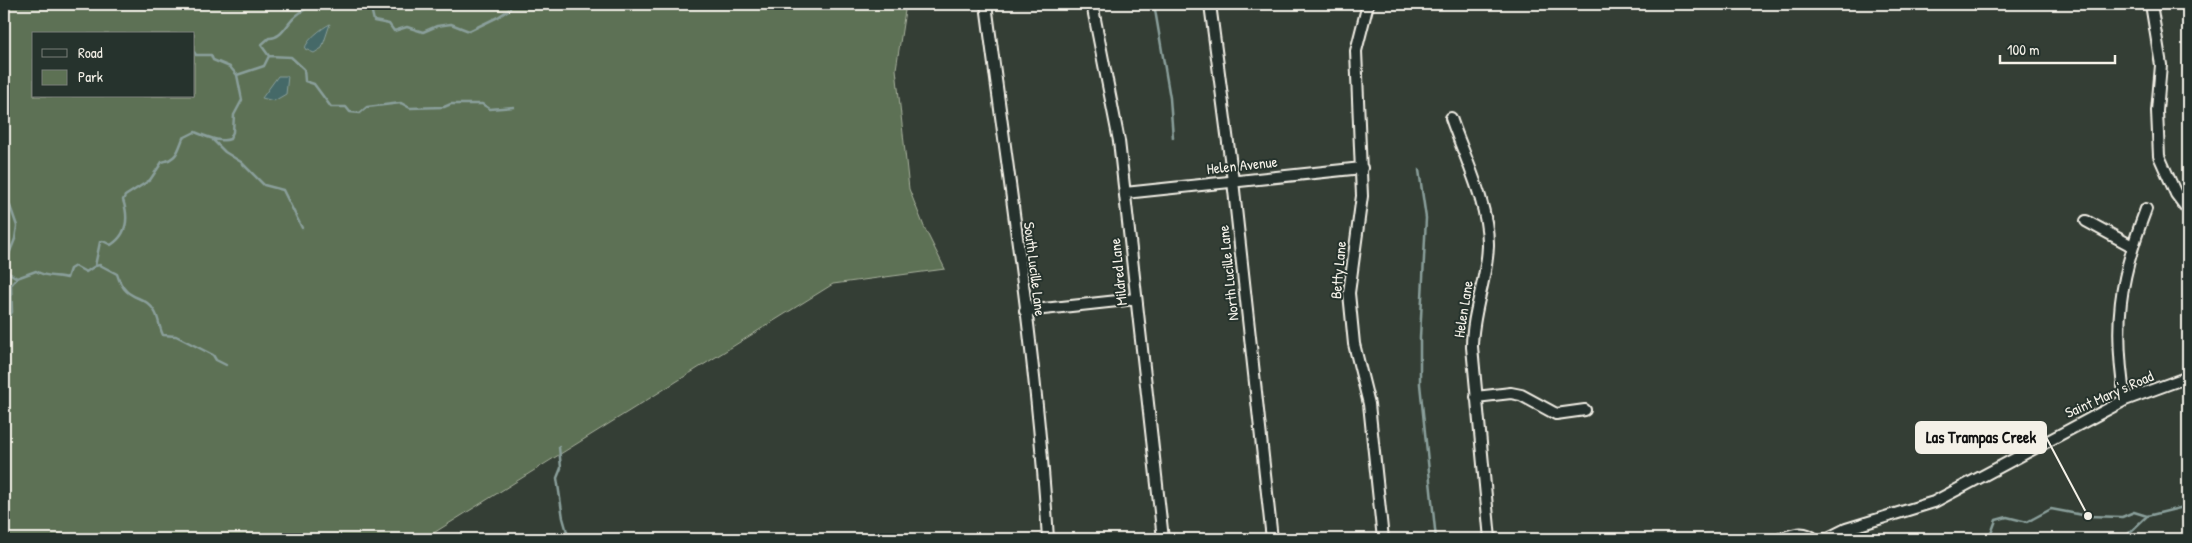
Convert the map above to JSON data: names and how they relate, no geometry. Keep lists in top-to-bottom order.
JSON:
{
  "streets": {
    "street": [
      "Helen Avenue",
      "South Lucille Lane",
      "Betty Lane",
      "Mildred Lane",
      "North Lucille Lane",
      "Helen Lane",
      "Saint Mary's Road"
    ]
  },
  "crossings": [
    ["Helen Avenue", "Betty Lane"],
    ["Helen Avenue", "Mildred Lane"],
    ["Helen Avenue", "North Lucille Lane"]
  ],
  "places": ["Las Trampas Creek"],
  "legend": ["Road", "Park"],
  "scale_bar": "100 m"
}
